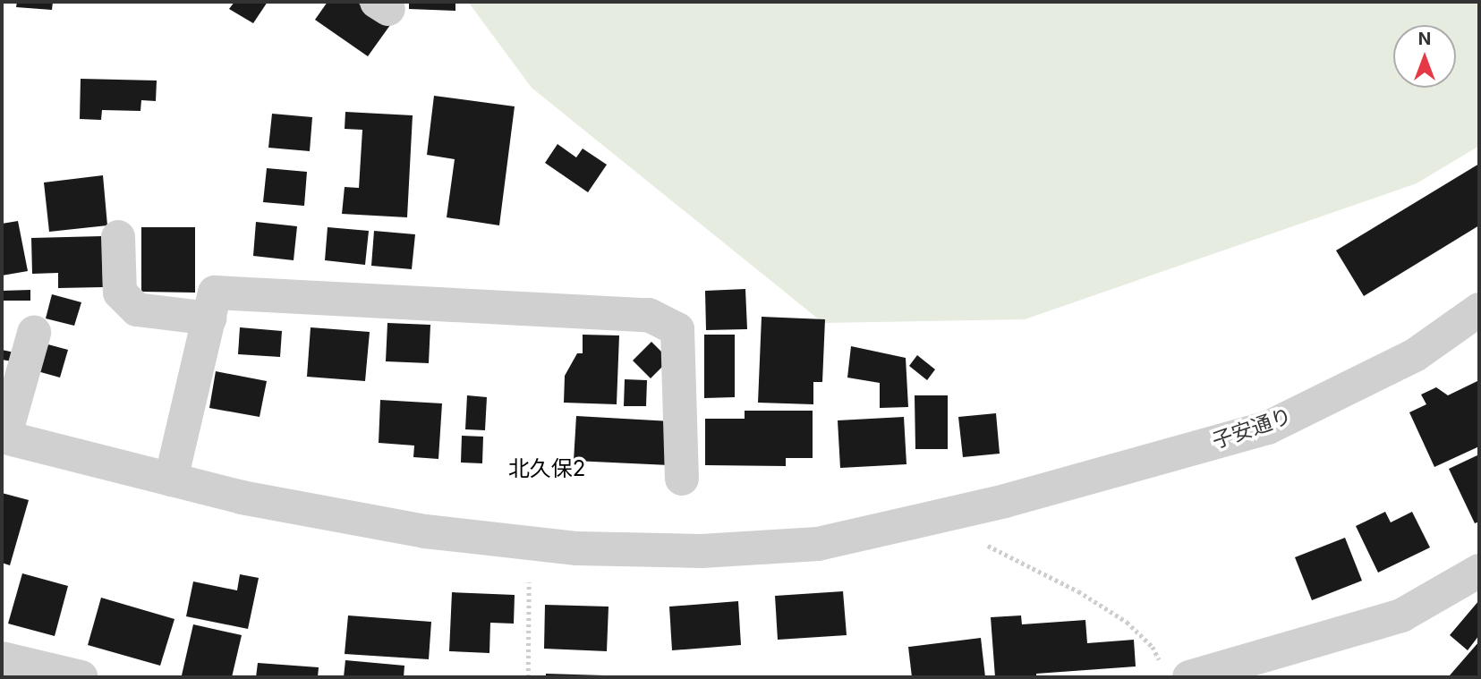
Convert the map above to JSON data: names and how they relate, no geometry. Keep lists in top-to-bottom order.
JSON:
{
  "streets": {
    "street": ["子安通り"]
  },
  "districts": ["北久保2"],
  "north": "top"
}
